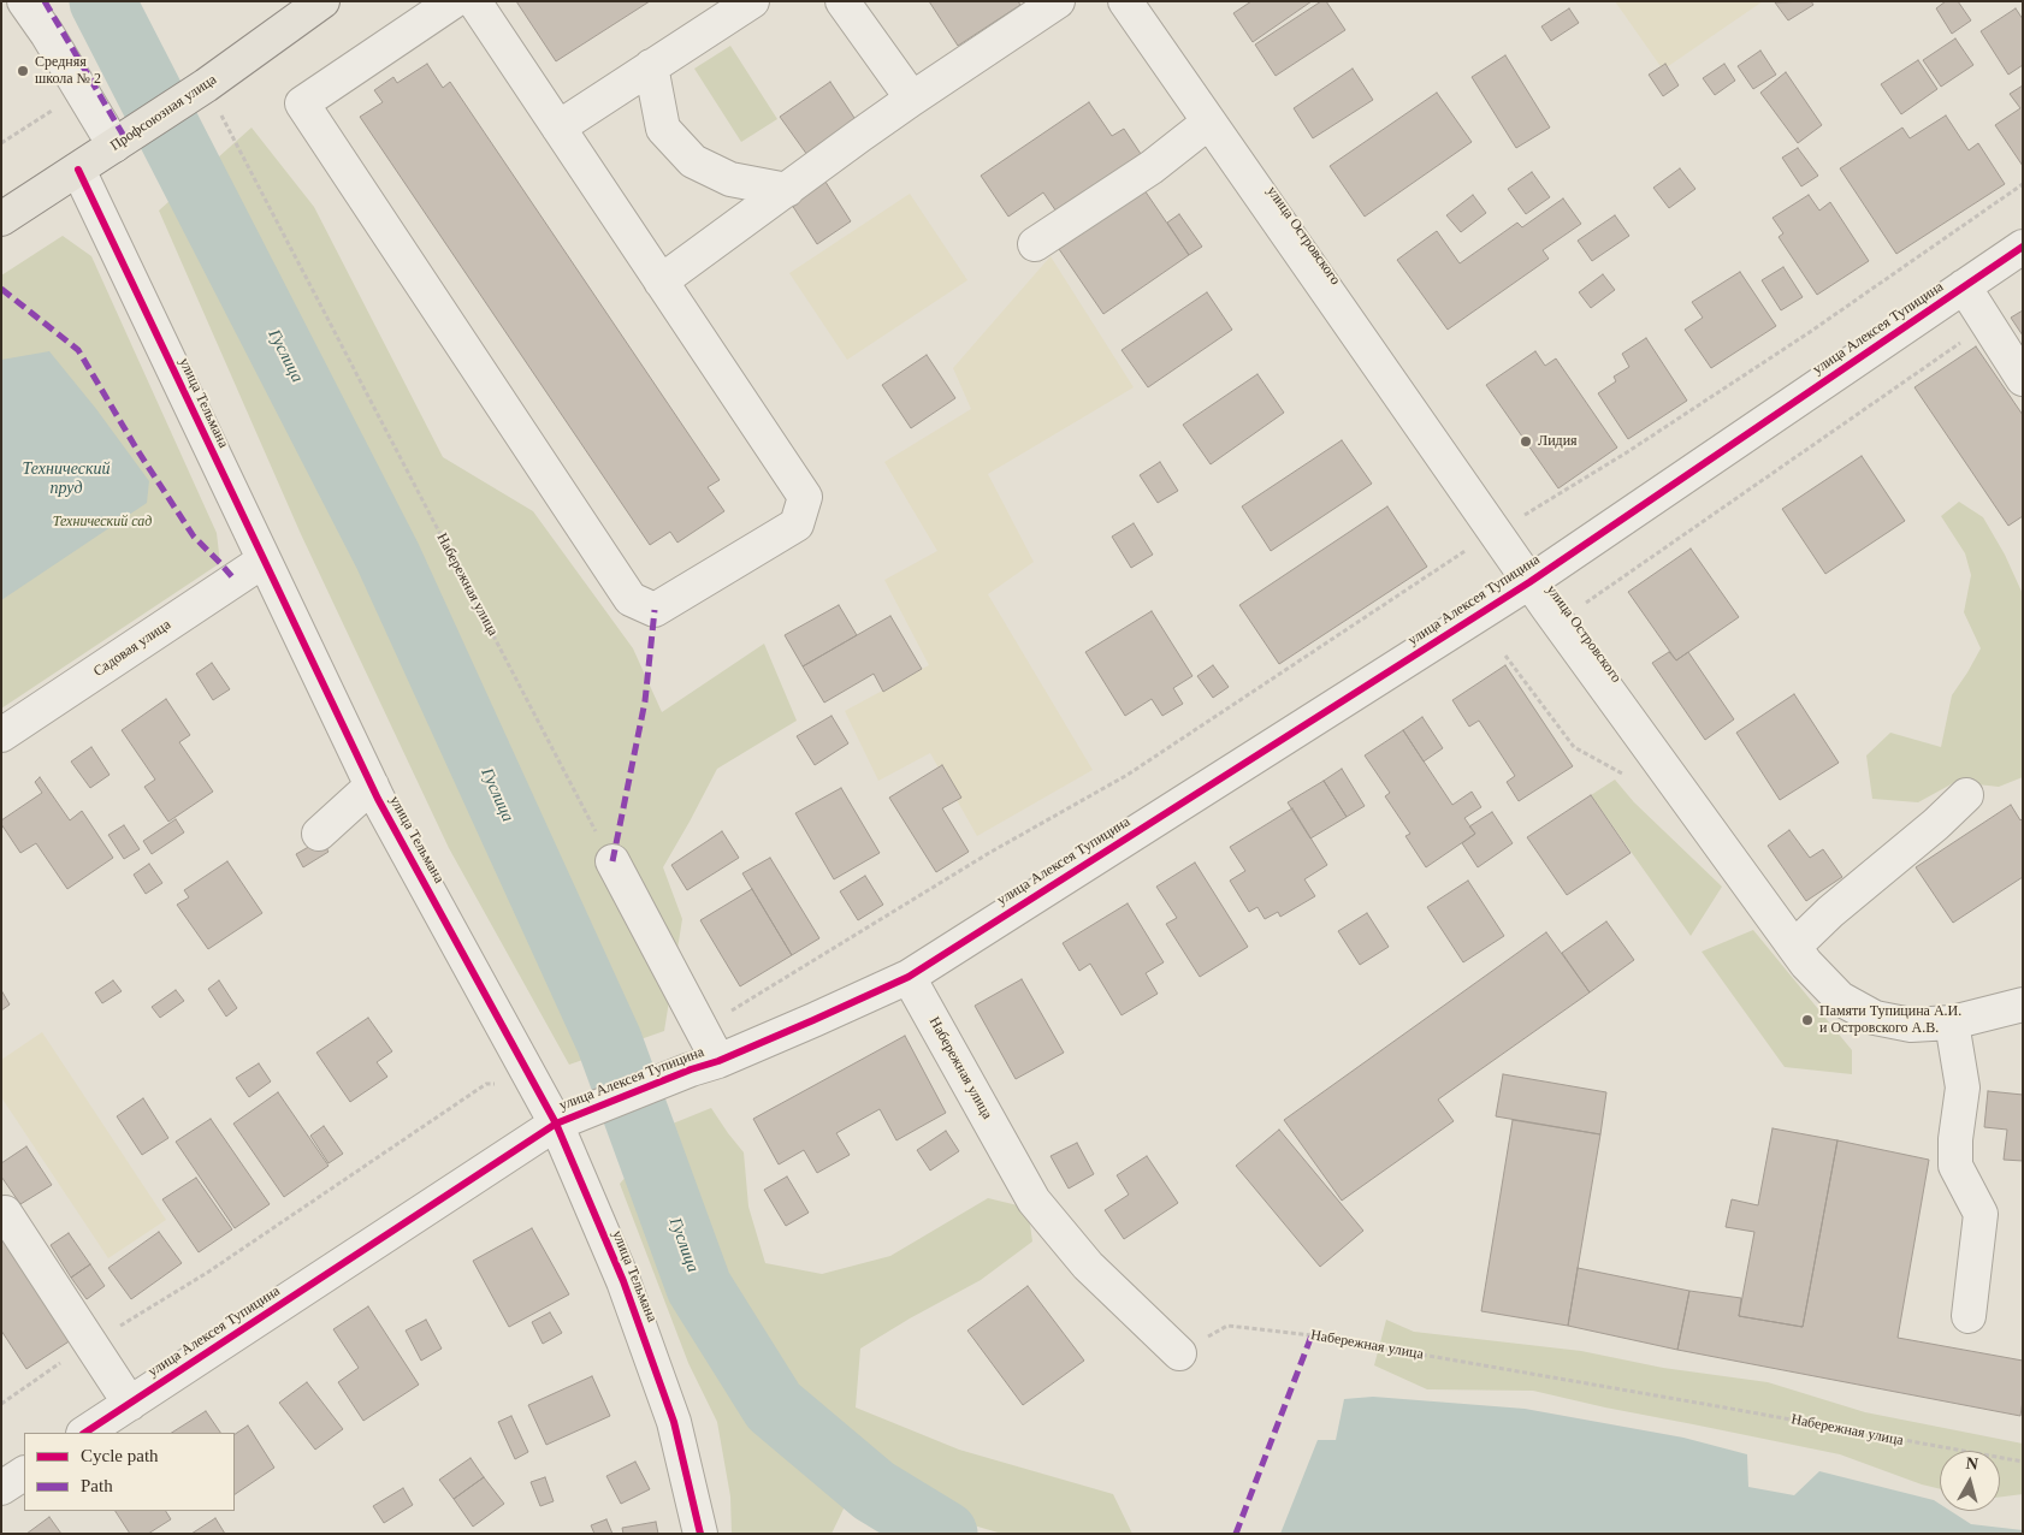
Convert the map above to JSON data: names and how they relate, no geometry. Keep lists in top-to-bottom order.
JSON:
{
  "streets": {
    "main road": ["Профсоюзная улица"],
    "street": [
      "улица Островского",
      "улица Алексея Тупицина",
      "улица Тельмана",
      "Набережная улица",
      "Садовая улица"
    ]
  },
  "crossings": [
    ["Профсоюзная улица", "улица Тельмана"],
    ["Профсоюзная улица", "Набережная улица"],
    ["улица Островского", "улица Алексея Тупицина"],
    ["улица Алексея Тупицина", "улица Тельмана"],
    ["улица Алексея Тупицина", "Набережная улица"],
    ["улица Тельмана", "Садовая улица"]
  ],
  "water": ["Гуслица", "Технический пруд"],
  "parks": ["Технический сад"],
  "places": ["Средняя школа № 2", "Лидия", "Памяти Тупицина А.И. и Островского А.В."],
  "legend": ["Cycle path", "Path"],
  "north": "top"
}
